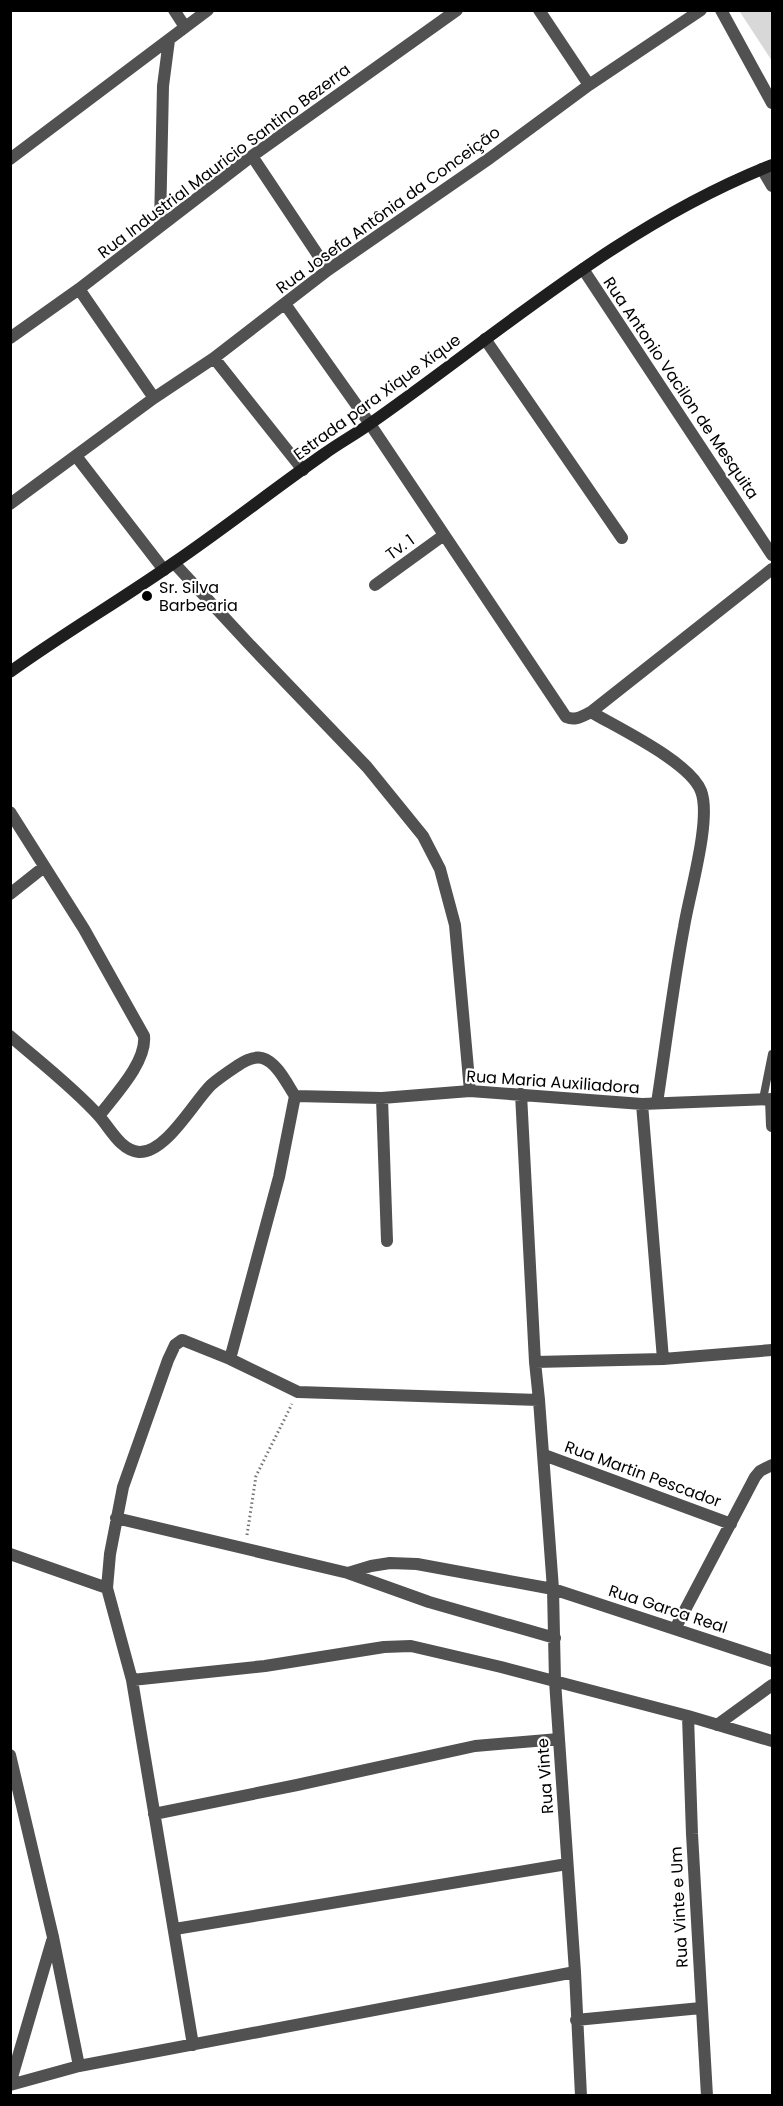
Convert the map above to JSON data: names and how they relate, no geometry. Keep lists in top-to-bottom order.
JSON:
{
  "streets": {
    "street": [
      "Rua Industrial Mauricio Santino Bezerra",
      "Rua Josefa Antônia da Conceição",
      "Rua Antonio Vacilon de Mesquita",
      "Estrada para Xique Xique",
      "Tv. 1",
      "Rua Maria Auxiliadora",
      "Rua Martin Pescador",
      "Rua Garca Real",
      "Rua Vinte",
      "Rua Vinte e Um"
    ]
  },
  "crossings": [
    ["Rua Antonio Vacilon de Mesquita", "Estrada para Xique Xique"],
    ["Rua Maria Auxiliadora", "Rua Vinte"],
    ["Rua Martin Pescador", "Rua Vinte"],
    ["Rua Garca Real", "Rua Vinte"]
  ],
  "places": ["Sr. Silva Barbearia"]
}
